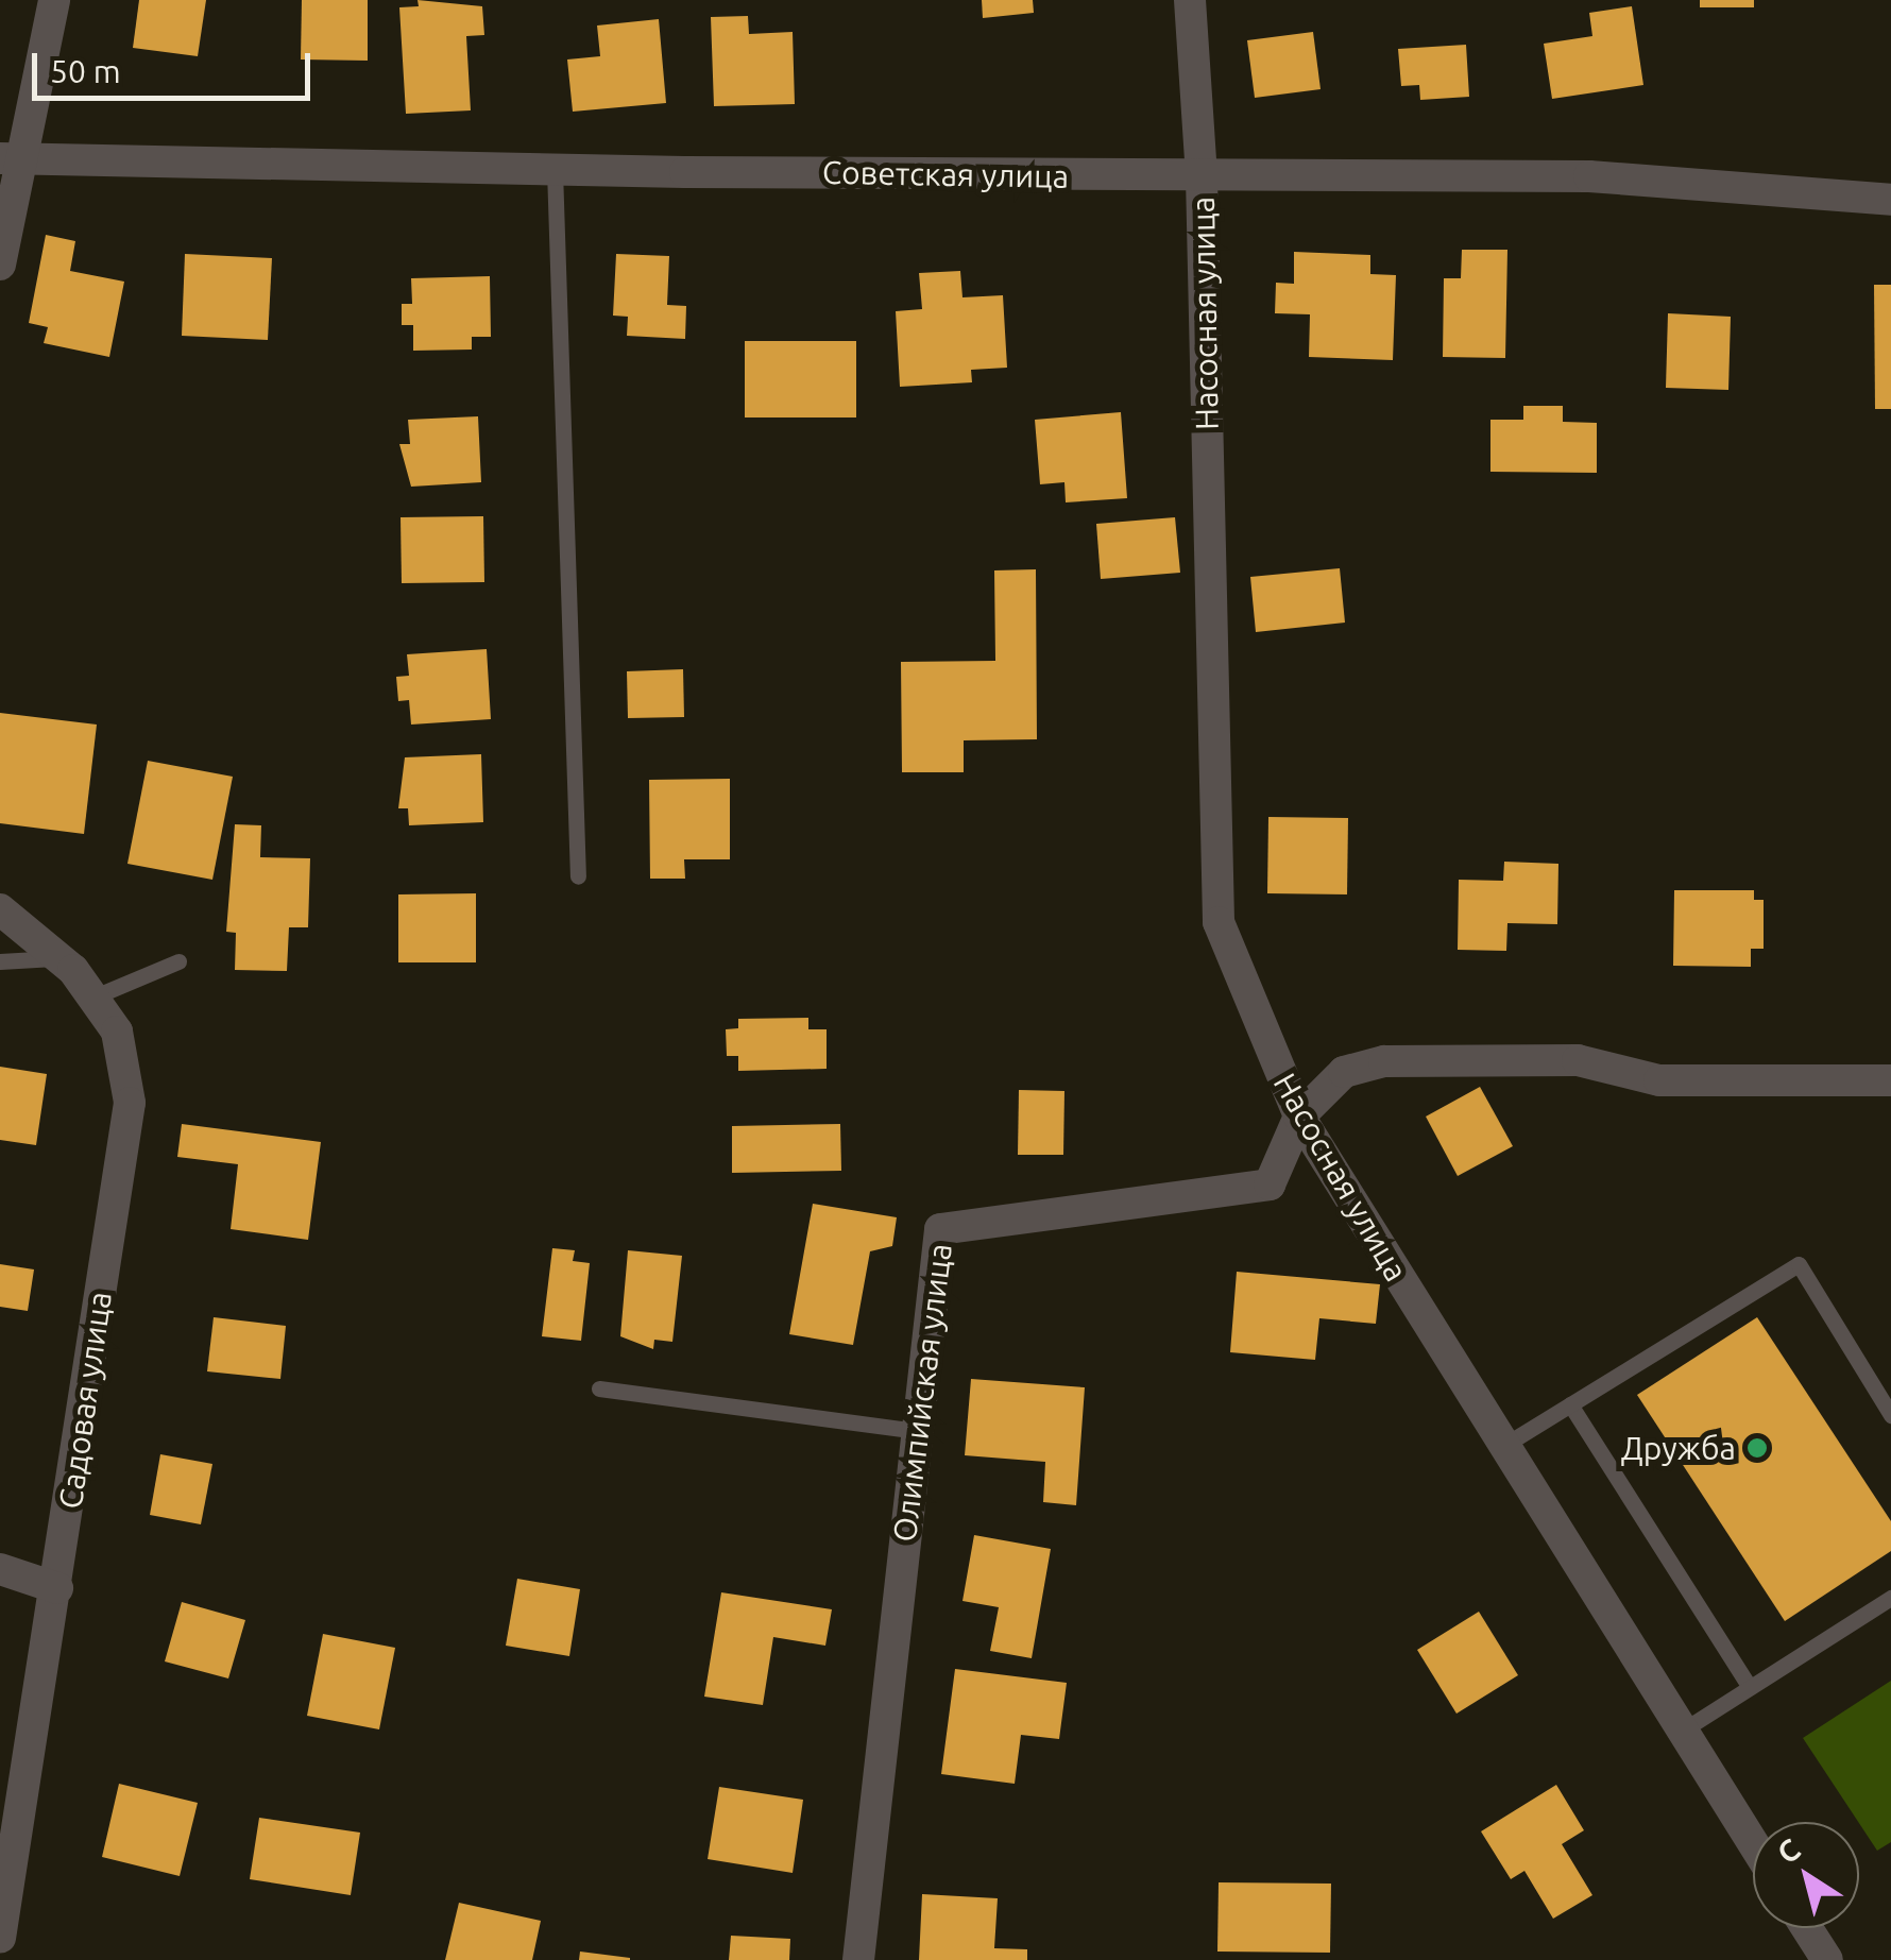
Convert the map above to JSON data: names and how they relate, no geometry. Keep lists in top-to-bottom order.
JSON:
{
  "streets": {
    "street": [
      "Советская улица",
      "Насосная улица",
      "Олимпийская улица",
      "Садовая улица"
    ]
  },
  "crossings": [
    ["Советская улица", "Насосная улица"],
    ["Насосная улица", "Олимпийская улица"]
  ],
  "places": ["Дружба"],
  "scale_bar": "50 m",
  "north": "top left"
}
